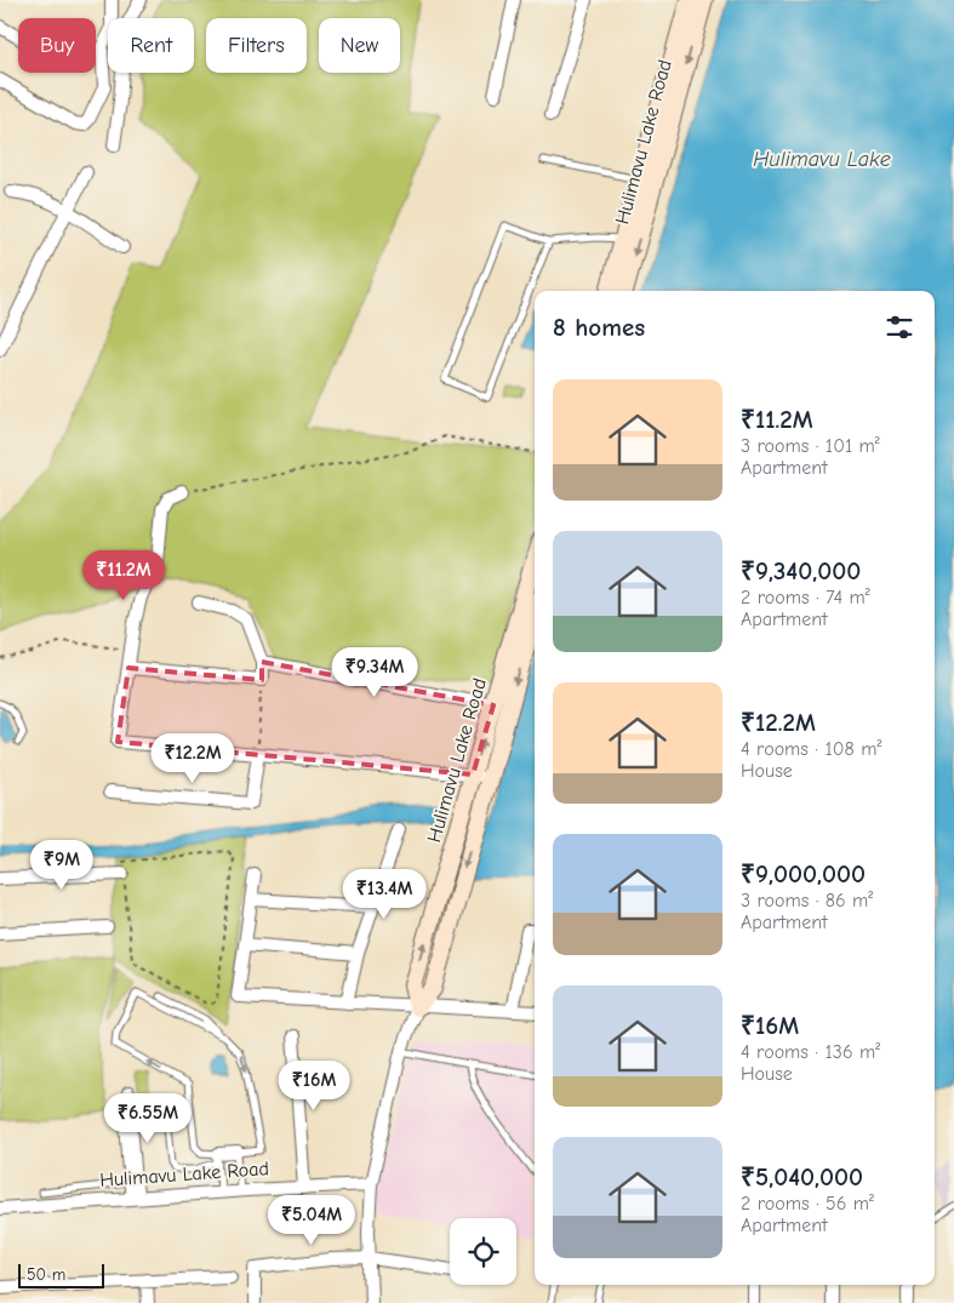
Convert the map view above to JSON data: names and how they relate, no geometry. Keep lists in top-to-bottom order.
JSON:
{
  "streets": {
    "main road": ["Hulimavu Lake Road"]
  },
  "water": ["Hulimavu Lake"],
  "scale_bar": "50 m",
  "page": {
    "chip": [
      "Buy",
      "Rent",
      "Filters",
      "New"
    ],
    "heading": "8 homes",
    "list": [
      {
        "name": "₹11.2M",
        "note": "3 rooms · 101 m² · Apartment"
      },
      {
        "name": "₹9,340,000",
        "note": "2 rooms · 74 m² · Apartment"
      },
      {
        "name": "₹12.2M",
        "note": "4 rooms · 108 m² · House"
      },
      {
        "name": "₹9,000,000",
        "note": "3 rooms · 86 m² · Apartment"
      },
      {
        "name": "₹16M",
        "note": "4 rooms · 136 m² · House"
      },
      {
        "name": "₹5,040,000",
        "note": "2 rooms · 56 m² · Apartment"
      }
    ],
    "price": [
      "₹11.2M",
      "₹9.34M",
      "₹12.2M",
      "₹9M",
      "₹13.4M",
      "₹16M",
      "₹6.55M",
      "₹5.04M"
    ],
    "scale": "50 m"
  }
}
